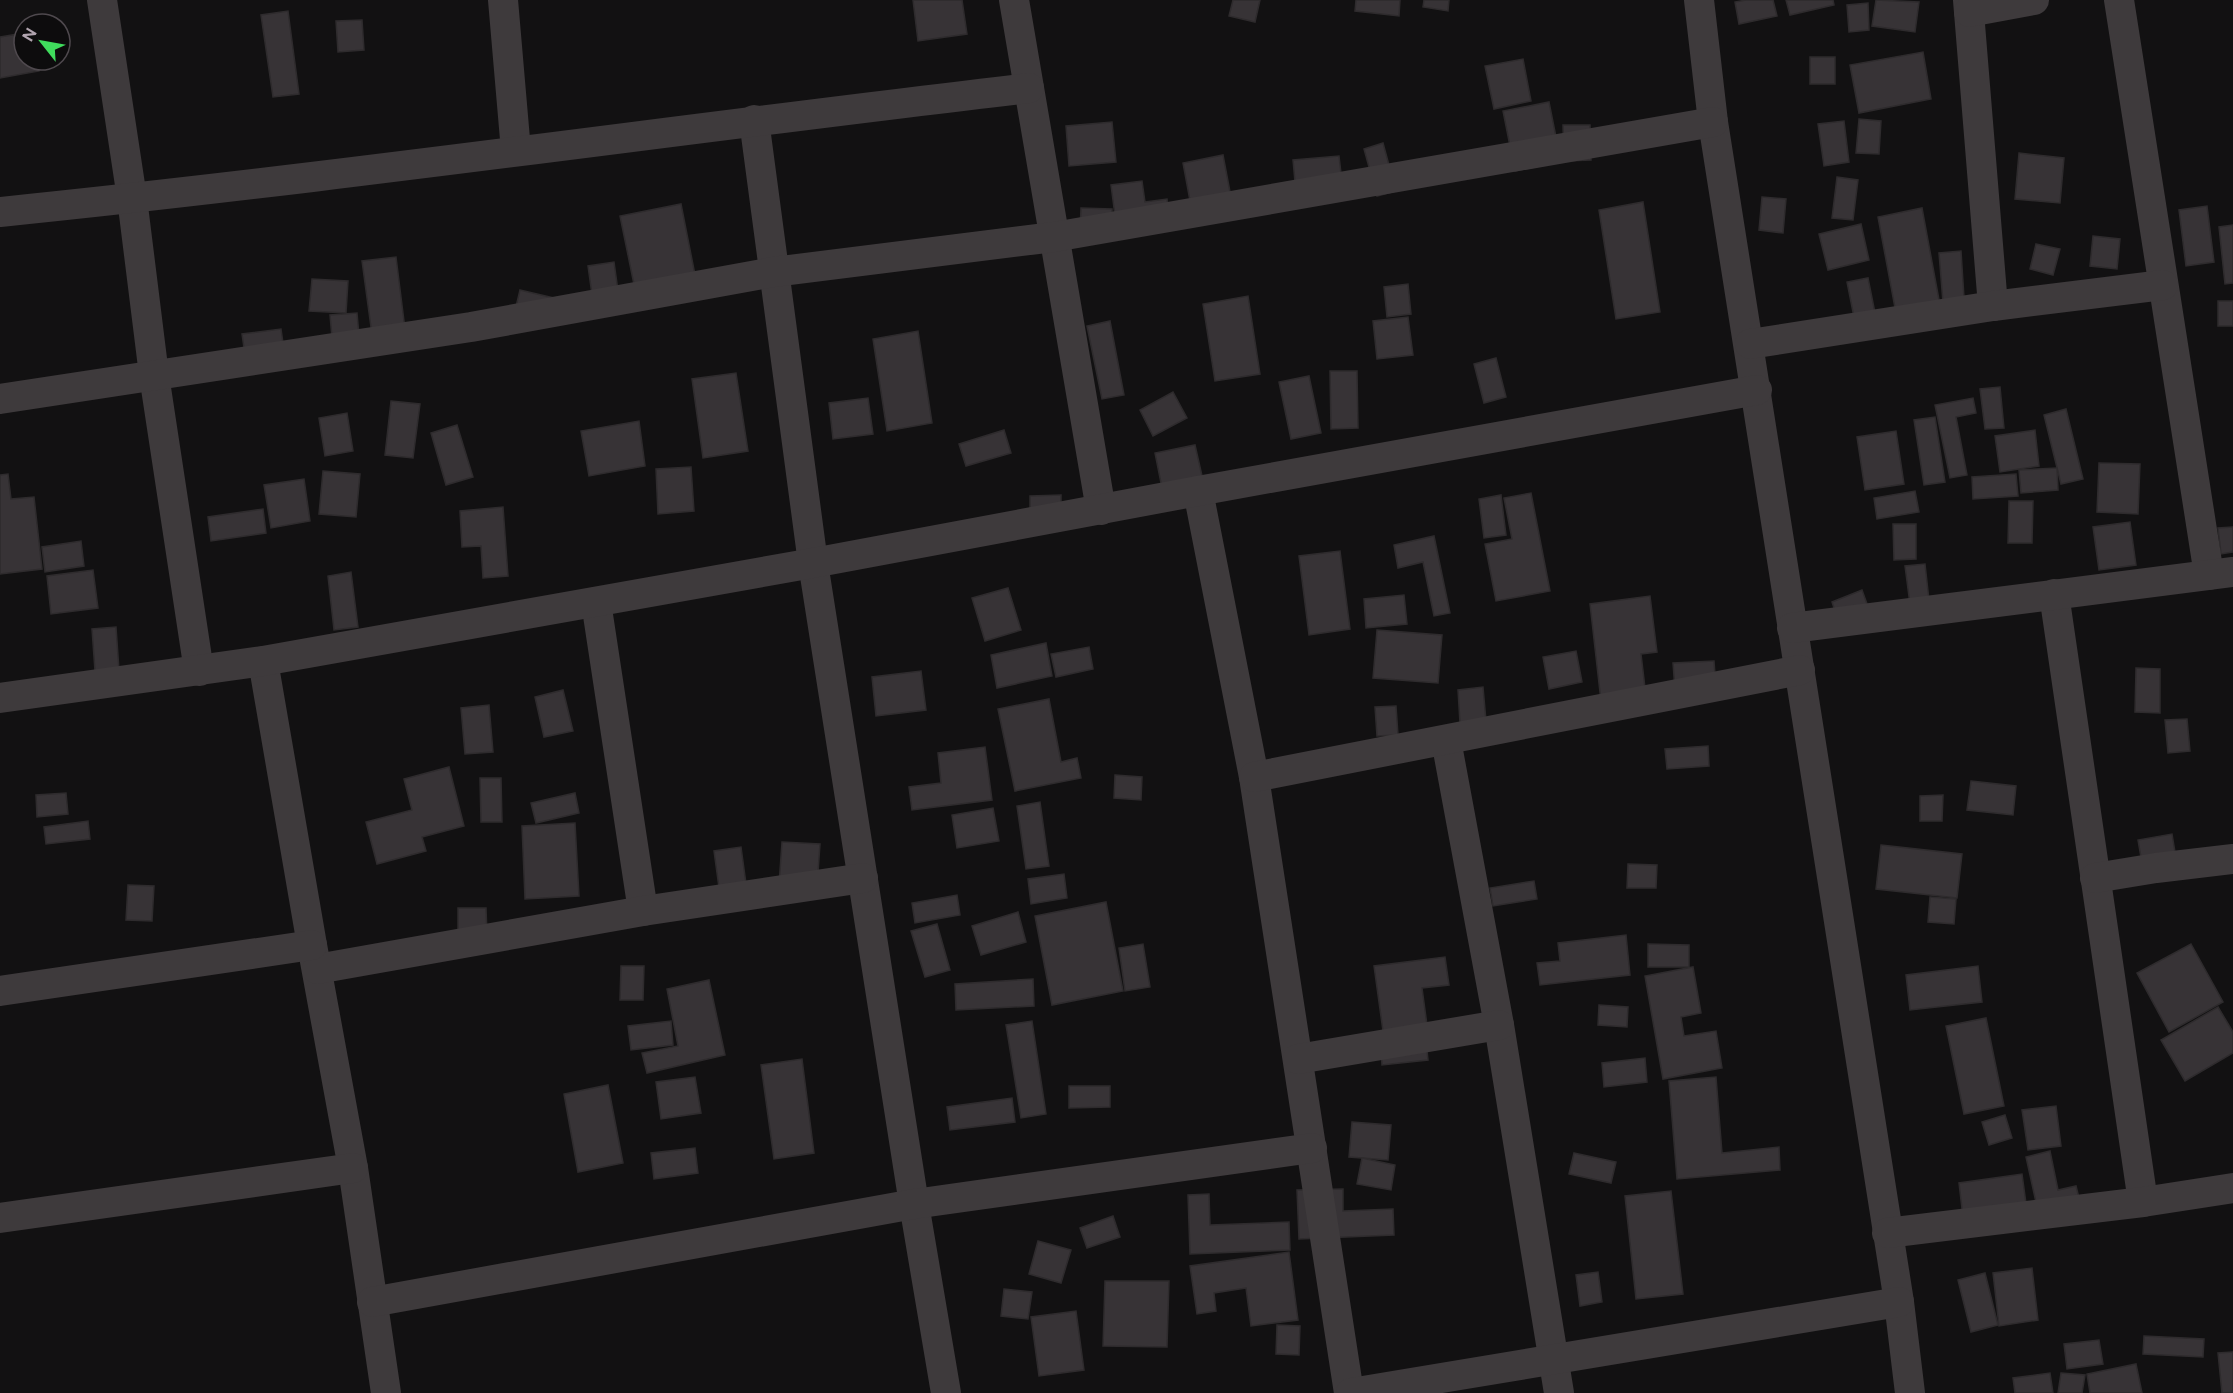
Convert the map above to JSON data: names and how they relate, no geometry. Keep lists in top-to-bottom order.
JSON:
{
  "north": "top left"
}
